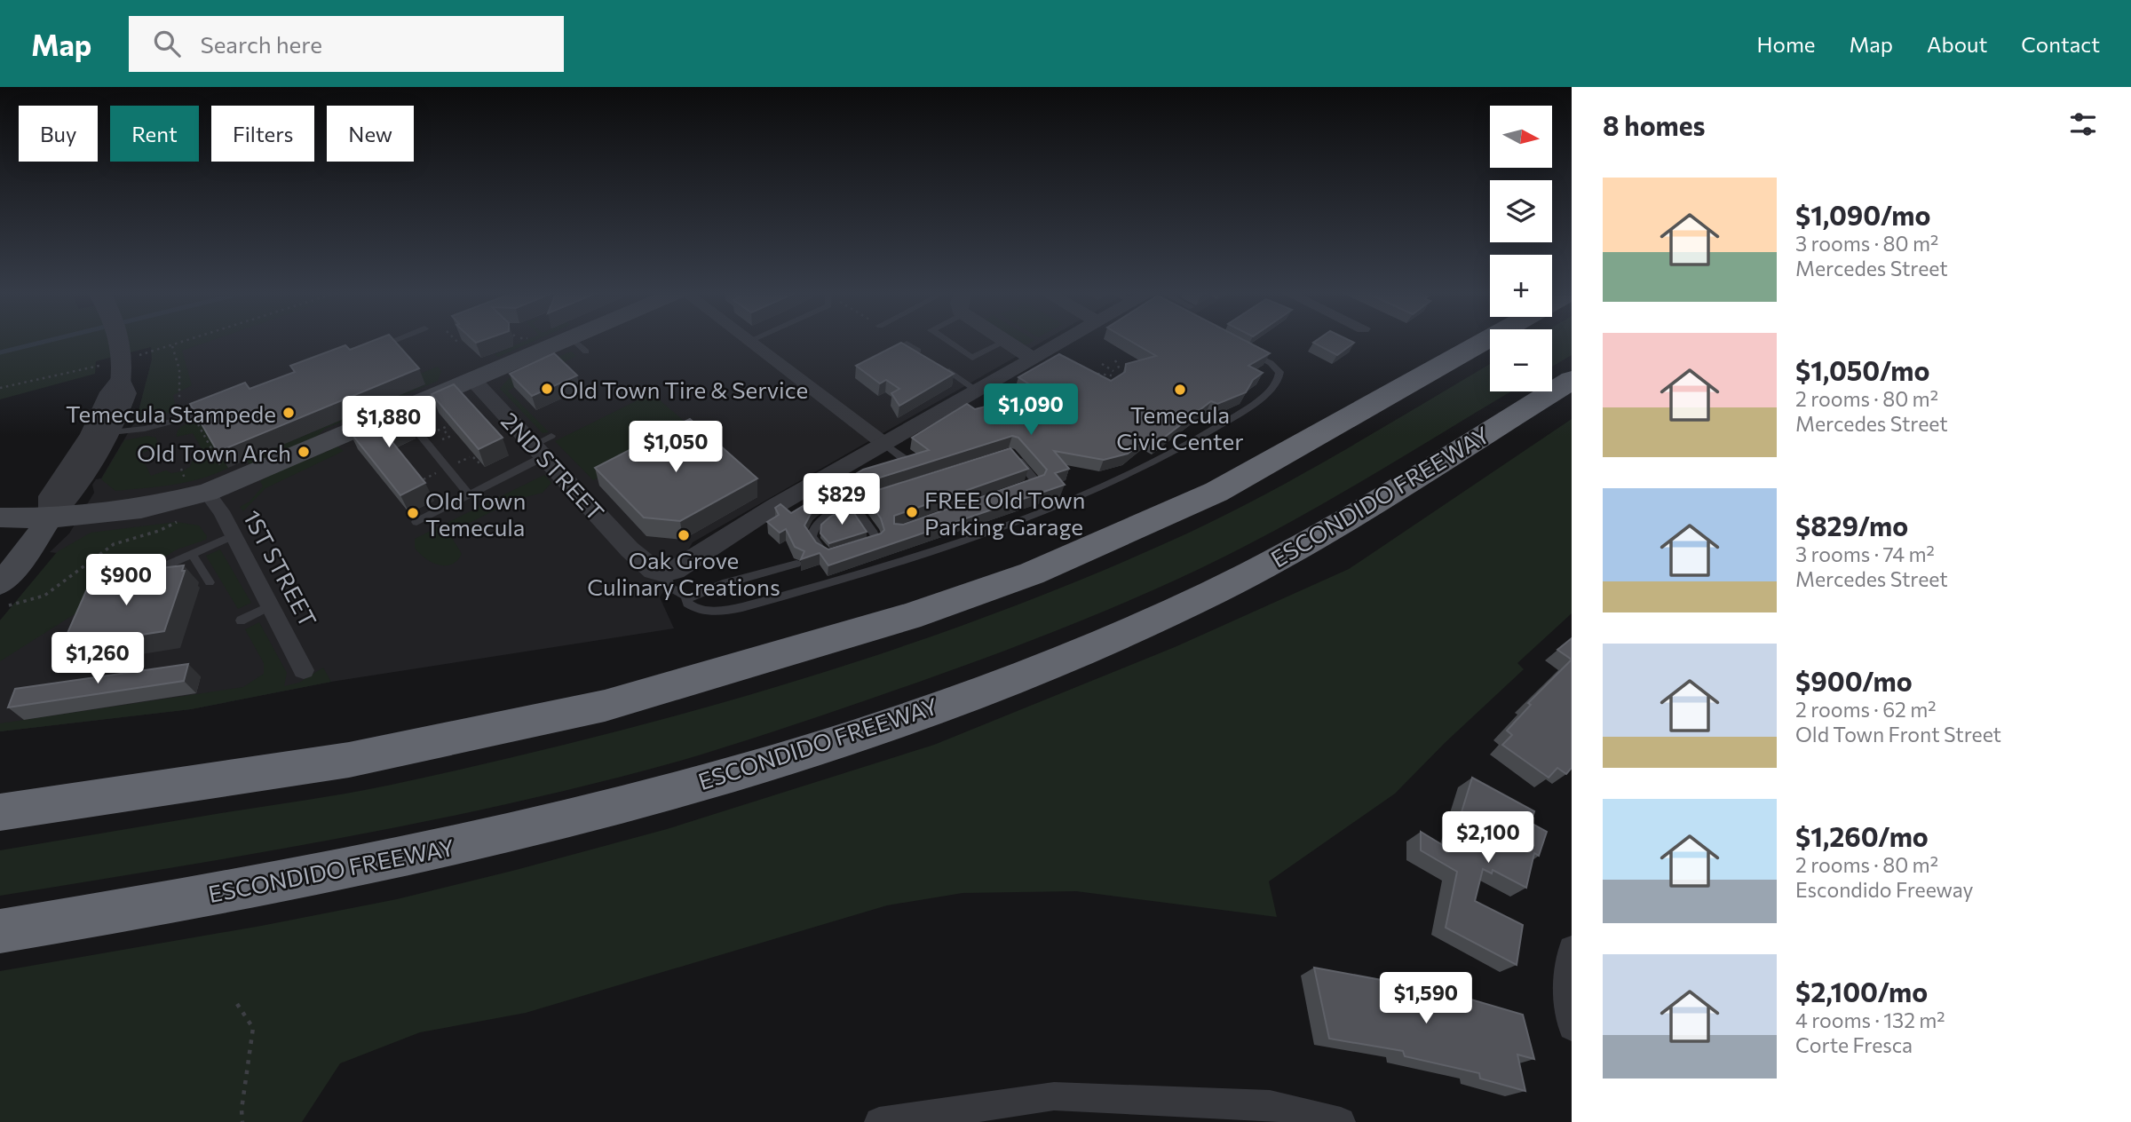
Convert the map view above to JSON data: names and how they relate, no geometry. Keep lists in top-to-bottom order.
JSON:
{
  "streets": {
    "highway": ["ESCONDIDO FREEWAY"],
    "street": ["2ND STREET", "1ST STREET"]
  },
  "places": [
    "Old Town Tire & Service",
    "Temecula Civic Center",
    "Temecula Stampede",
    "Old Town Arch",
    "FREE Old Town Parking Garage",
    "Old Town Temecula",
    "Oak Grove Culinary Creations"
  ],
  "north": "right",
  "page": {
    "header": "Map",
    "search": "Search here",
    "nav": [
      "Home",
      "Map",
      "About",
      "Contact"
    ],
    "heading": "8 homes",
    "map_buttons": ["+", "−"],
    "chip": [
      "Buy",
      "Rent",
      "Filters",
      "New"
    ],
    "list": [
      {
        "name": "$1,090/mo",
        "note": "3 rooms · 80 m² · Mercedes Street"
      },
      {
        "name": "$1,050/mo",
        "note": "2 rooms · 80 m² · Mercedes Street"
      },
      {
        "name": "$829/mo",
        "note": "3 rooms · 74 m² · Mercedes Street"
      },
      {
        "name": "$900/mo",
        "note": "2 rooms · 62 m² · Old Town Front Street"
      },
      {
        "name": "$1,260/mo",
        "note": "2 rooms · 80 m² · Escondido Freeway"
      },
      {
        "name": "$2,100/mo",
        "note": "4 rooms · 132 m² · Corte Fresca"
      }
    ],
    "price": [
      "$1,090",
      "$1,880",
      "$1,050",
      "$829",
      "$900",
      "$1,260",
      "$2,100",
      "$1,590"
    ]
  }
}
